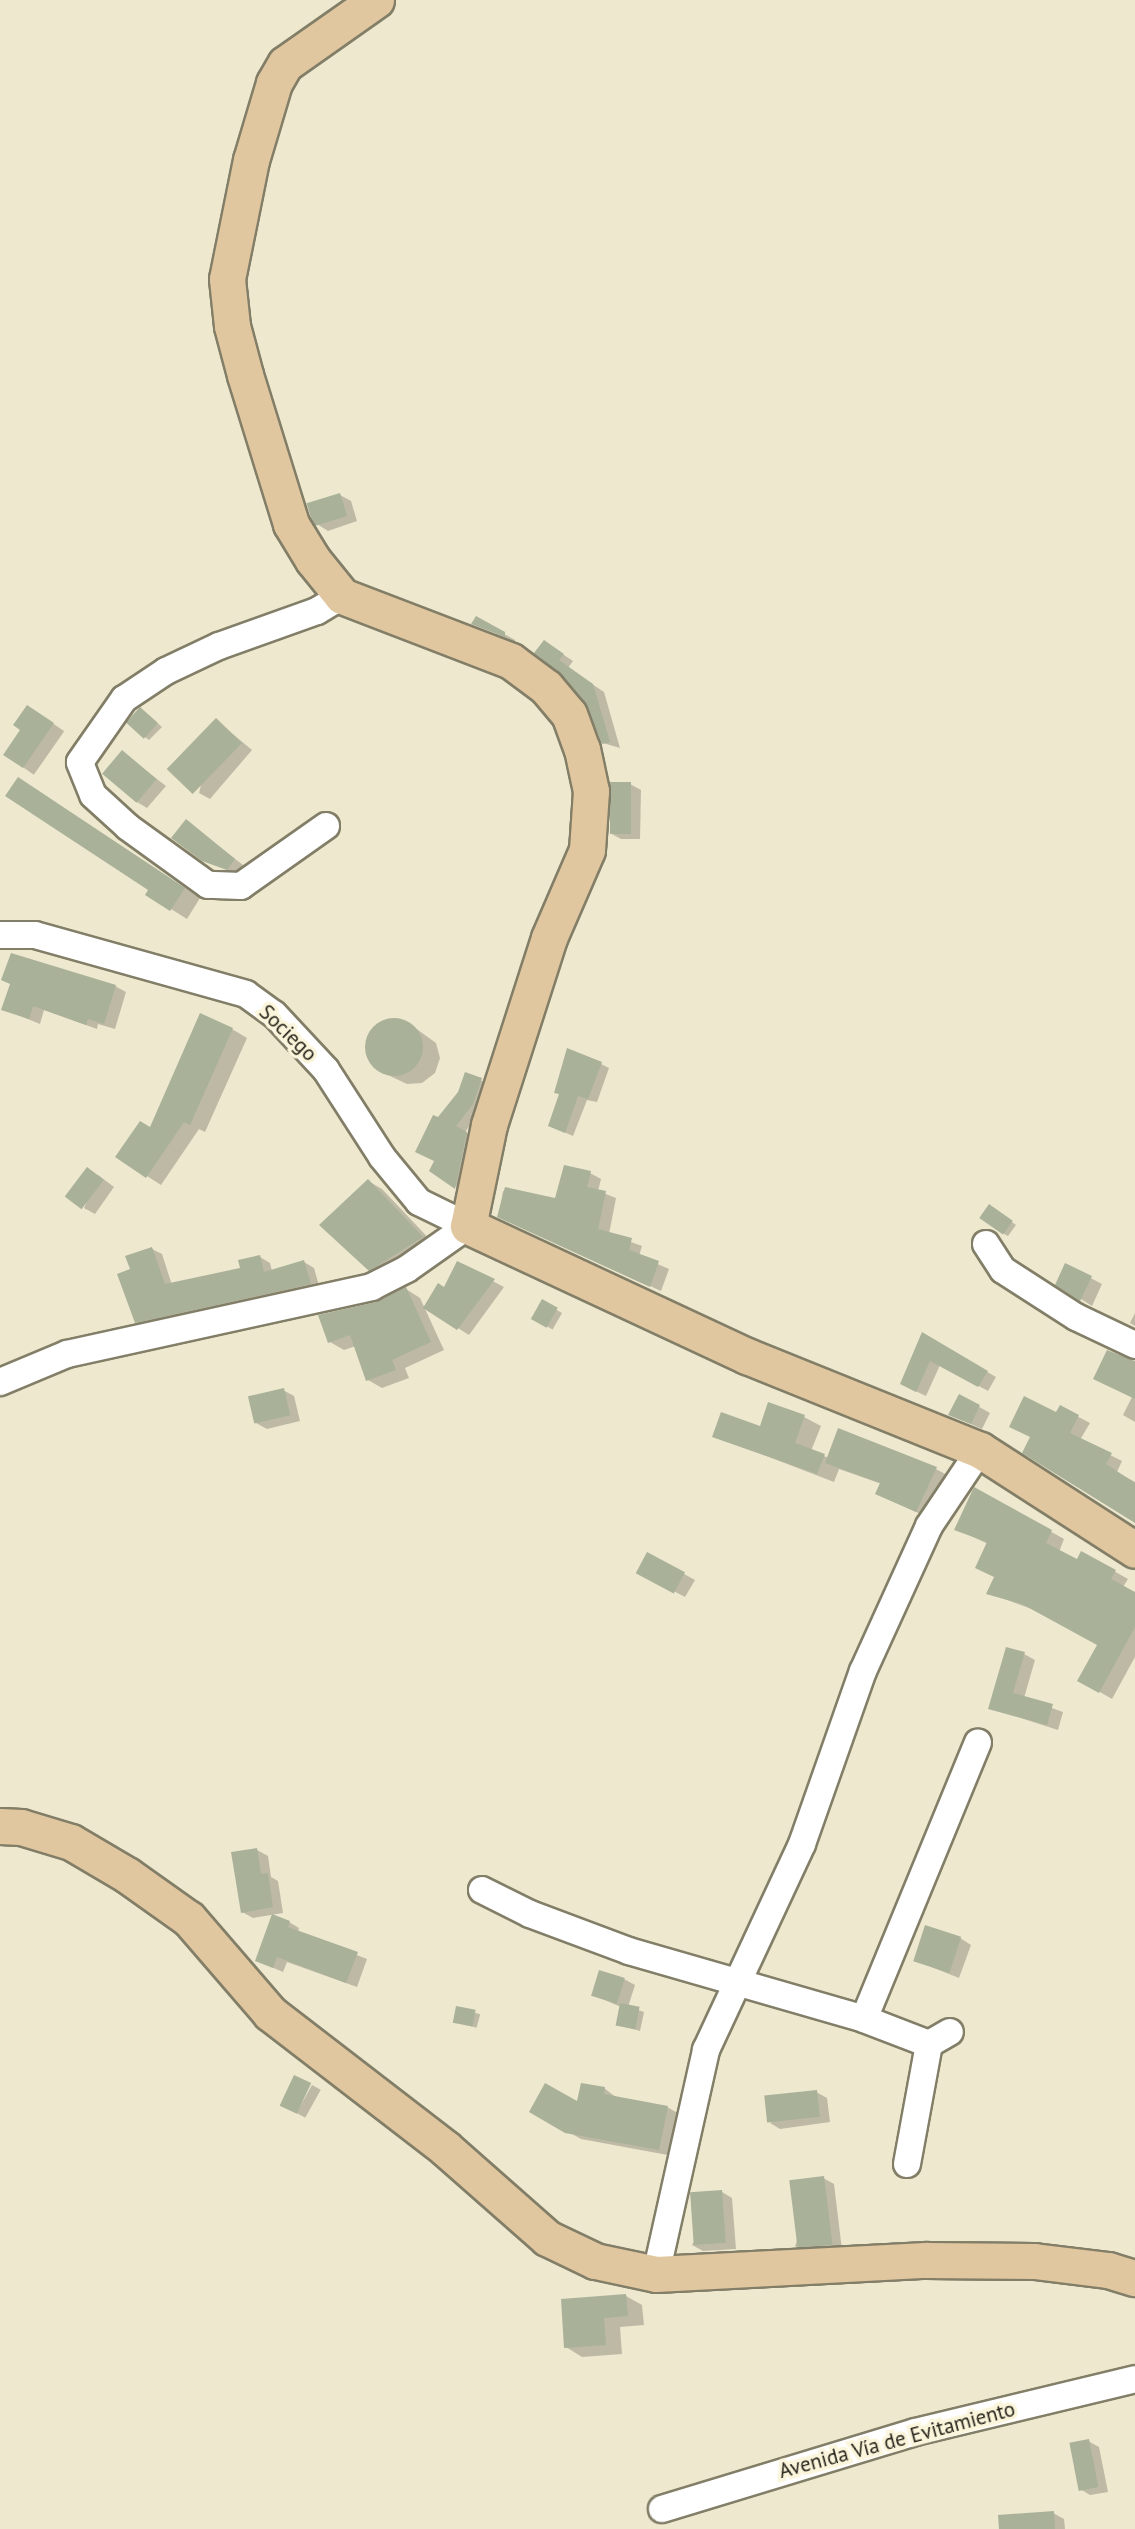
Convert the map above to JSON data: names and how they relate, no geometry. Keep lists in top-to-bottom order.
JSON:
{
  "streets": {
    "street": ["Sociego", "Avenida Vía de Evitamiento"]
  }
}
